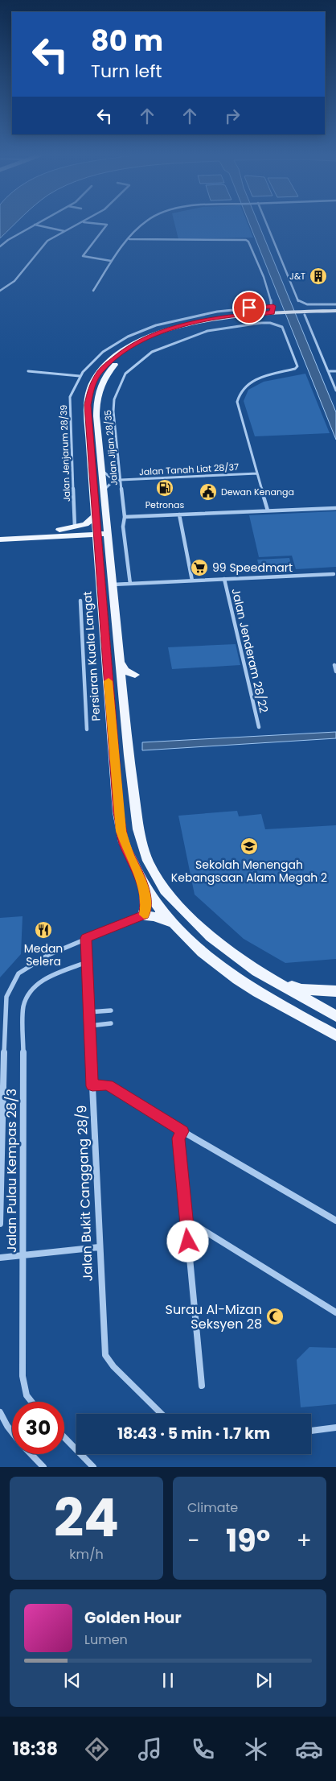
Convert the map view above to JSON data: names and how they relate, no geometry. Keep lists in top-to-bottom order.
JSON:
{
  "streets": {
    "main road": ["Persiaran Kuala Langat"],
    "street": [
      "Jalan Jijan 28/35",
      "Jalan Jenjarum 28/39",
      "Jalan Tanah Liat 28/37",
      "Jalan Jenderam 28/22",
      "Jalan Pulau Kempas 28/3",
      "Jalan Bukit Canggang 28/9"
    ]
  },
  "crossings": [
    ["Jalan Jijan 28/35", "Jalan Tanah Liat 28/37"],
    ["Jalan Jenjarum 28/39", "Persiaran Kuala Langat"],
    ["Jalan Pulau Kempas 28/3", "Jalan Bukit Canggang 28/9"]
  ],
  "places": {
    "building": ["J&T"],
    "fuel station": ["Petronas"],
    "public building": ["Dewan Kenanga"],
    "supermarket": ["99 Speedmart"],
    "school or university": ["Sekolah Menengah Kebangsaan Alam Megah 2"],
    "restaurant": ["Medan Selera"],
    "mosque": ["Surau Al-Mizan Seksyen 28"]
  },
  "page": {
    "turn": ["80 m", "Turn left"],
    "limit": "30",
    "trip": "18:43 · 5 min · 1.7 km",
    "tile": [
      ["24", "km/h"],
      "Climate"
    ],
    "heat": ["−", "19°", "+"],
    "song": ["Golden Hour", "Lumen"],
    "tabs": "18:38"
  }
}
